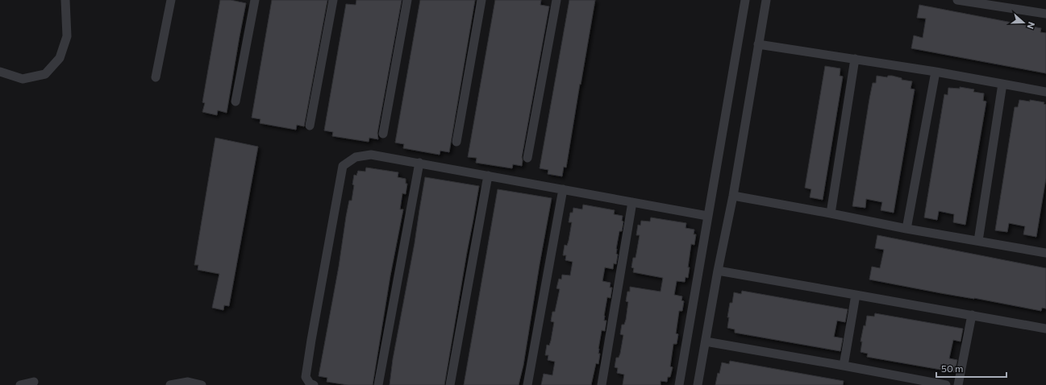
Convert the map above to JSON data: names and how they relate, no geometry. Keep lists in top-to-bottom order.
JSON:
{
  "scale_bar": "50 m",
  "north": "right"
}
